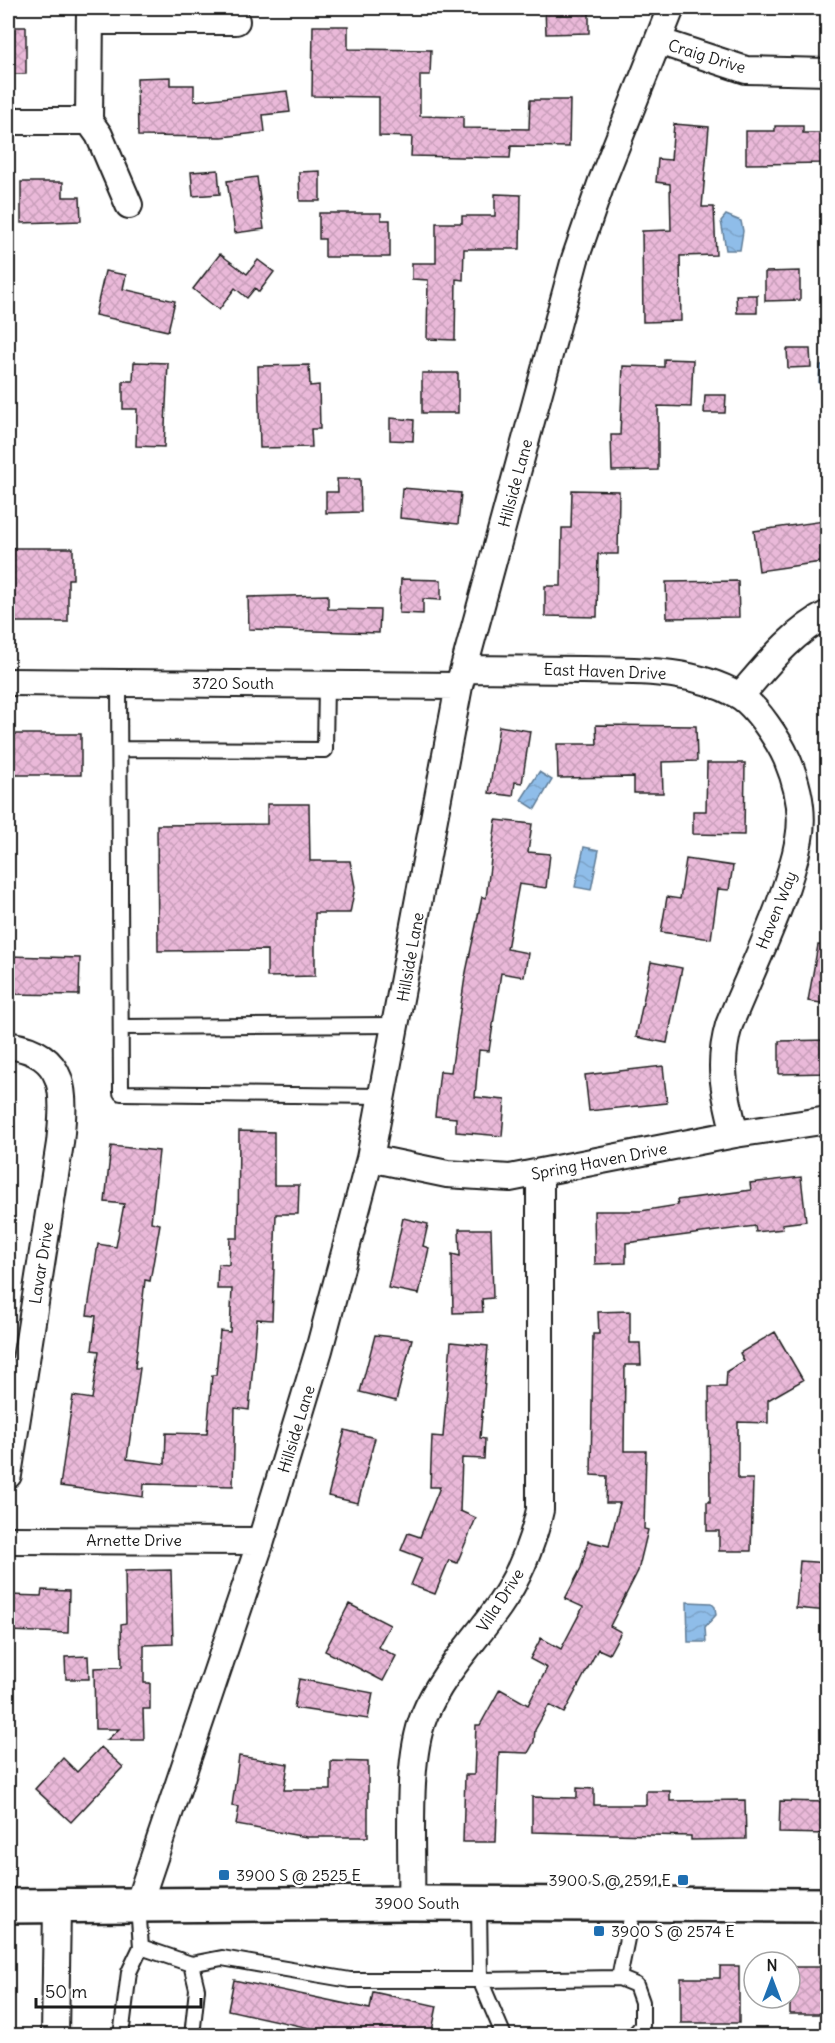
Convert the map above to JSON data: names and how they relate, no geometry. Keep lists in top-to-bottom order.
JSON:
{
  "streets": {
    "main road": ["3900 South"],
    "street": [
      "Craig Drive",
      "Hillside Lane",
      "East Haven Drive",
      "3720 South",
      "Haven Way",
      "Spring Haven Drive",
      "Lavar Drive",
      "Arnette Drive",
      "Villa Drive"
    ]
  },
  "crossings": [
    ["Craig Drive", "Hillside Lane"],
    ["Hillside Lane", "East Haven Drive"],
    ["Hillside Lane", "3720 South"],
    ["Hillside Lane", "Spring Haven Drive"],
    ["Hillside Lane", "Arnette Drive"],
    ["Hillside Lane", "3900 South"],
    ["East Haven Drive", "3720 South"],
    ["East Haven Drive", "Haven Way"],
    ["Haven Way", "Spring Haven Drive"],
    ["Spring Haven Drive", "Villa Drive"],
    ["Villa Drive", "3900 South"]
  ],
  "places": {
    "transit": ["3900 S @ 2525 E", "3900 S @ 2591 E", "3900 S @ 2574 E"]
  },
  "scale_bar": "50 m",
  "north": "top"
}
